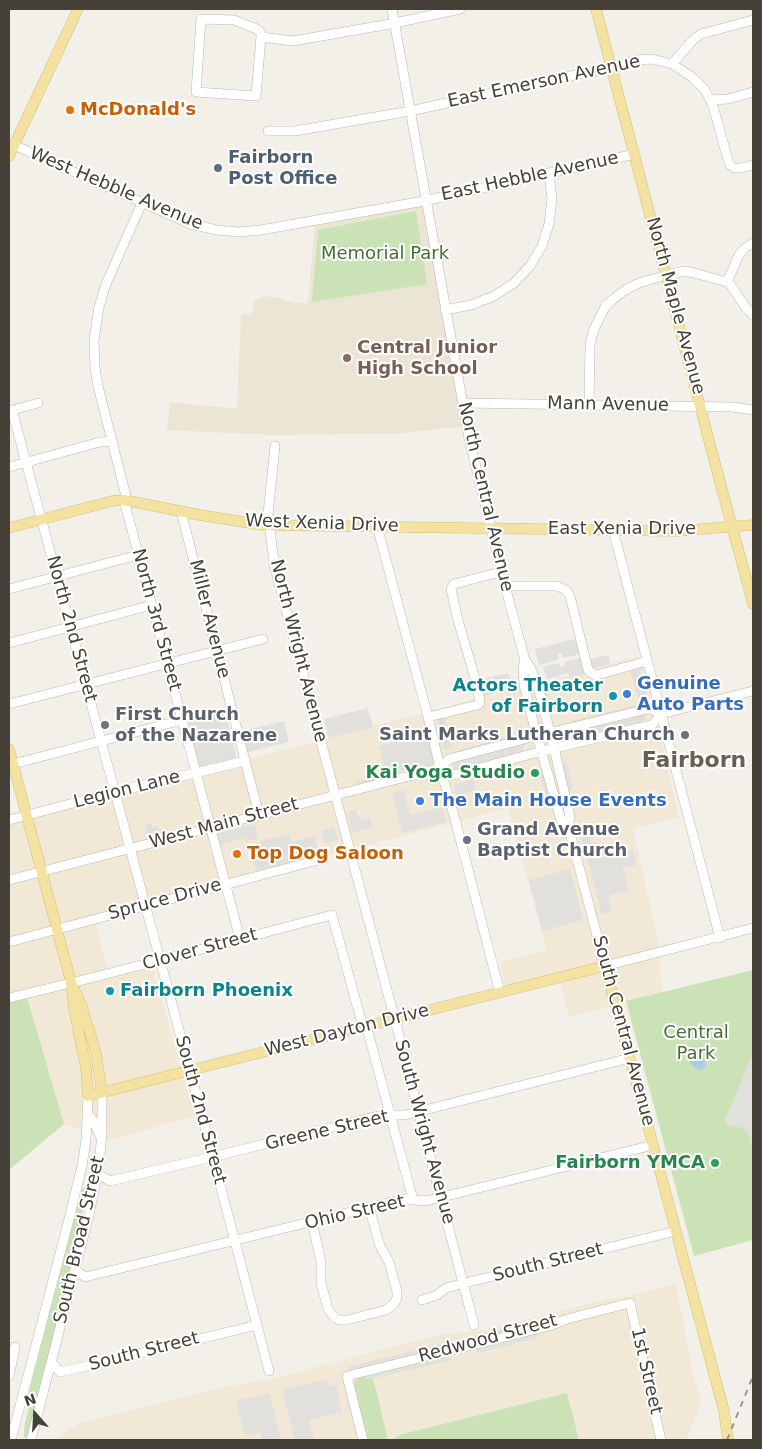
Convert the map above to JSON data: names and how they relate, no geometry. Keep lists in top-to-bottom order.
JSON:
{
  "streets": {
    "main road": [
      "North Maple Avenue",
      "West Xenia Drive",
      "East Xenia Drive",
      "West Dayton Drive",
      "South Central Avenue",
      "South Broad Street"
    ],
    "street": [
      "East Emerson Avenue",
      "East Hebble Avenue",
      "West Hebble Avenue",
      "Mann Avenue",
      "North Central Avenue",
      "Miller Avenue",
      "North 3rd Street",
      "North 2nd Street",
      "North Wright Avenue",
      "Legion Lane",
      "West Main Street",
      "Spruce Drive",
      "Clover Street",
      "South 2nd Street",
      "Greene Street",
      "South Wright Avenue",
      "Ohio Street",
      "South Street",
      "Redwood Street",
      "1st Street"
    ]
  },
  "crossings": [
    ["East Emerson Avenue", "North Maple Avenue"],
    ["East Emerson Avenue", "North Central Avenue"],
    ["East Hebble Avenue", "West Hebble Avenue"],
    ["East Hebble Avenue", "North Maple Avenue"],
    ["East Hebble Avenue", "North Central Avenue"],
    ["West Hebble Avenue", "North Central Avenue"],
    ["West Hebble Avenue", "North 3rd Street"],
    ["North Maple Avenue", "Mann Avenue"],
    ["North Maple Avenue", "East Xenia Drive"],
    ["Mann Avenue", "North Central Avenue"],
    ["North Central Avenue", "West Xenia Drive"],
    ["North Central Avenue", "East Xenia Drive"],
    ["North Central Avenue", "West Main Street"],
    ["North Central Avenue", "South Central Avenue"],
    ["West Xenia Drive", "East Xenia Drive"],
    ["West Xenia Drive", "Miller Avenue"],
    ["West Xenia Drive", "North 3rd Street"],
    ["West Xenia Drive", "North 2nd Street"],
    ["West Xenia Drive", "North Wright Avenue"],
    ["Miller Avenue", "Legion Lane"],
    ["Miller Avenue", "West Main Street"],
    ["North 3rd Street", "Legion Lane"],
    ["North 3rd Street", "West Main Street"],
    ["North 3rd Street", "Spruce Drive"],
    ["North 3rd Street", "Clover Street"],
    ["North 2nd Street", "Legion Lane"],
    ["North 2nd Street", "West Main Street"],
    ["North 2nd Street", "South 2nd Street"],
    ["North Wright Avenue", "West Main Street"],
    ["North Wright Avenue", "South Wright Avenue"],
    ["Legion Lane", "South Broad Street"],
    ["West Main Street", "South Central Avenue"],
    ["West Main Street", "South 2nd Street"],
    ["West Main Street", "South Wright Avenue"],
    ["West Main Street", "South Broad Street"],
    ["Spruce Drive", "South 2nd Street"],
    ["Spruce Drive", "South Broad Street"],
    ["Clover Street", "West Dayton Drive"],
    ["Clover Street", "South 2nd Street"],
    ["Clover Street", "South Broad Street"],
    ["West Dayton Drive", "South Central Avenue"],
    ["West Dayton Drive", "South 2nd Street"],
    ["West Dayton Drive", "South Wright Avenue"],
    ["West Dayton Drive", "South Broad Street"],
    ["South Central Avenue", "Greene Street"],
    ["South Central Avenue", "Ohio Street"],
    ["South Central Avenue", "South Street"],
    ["South 2nd Street", "Greene Street"],
    ["South 2nd Street", "Ohio Street"],
    ["South 2nd Street", "South Street"],
    ["Greene Street", "South Wright Avenue"],
    ["Greene Street", "South Broad Street"],
    ["South Wright Avenue", "Ohio Street"],
    ["South Wright Avenue", "South Street"],
    ["Ohio Street", "South Broad Street"],
    ["South Broad Street", "South Street"],
    ["Redwood Street", "1st Street"]
  ],
  "districts": ["Fairborn"],
  "parks": ["Memorial Park", "Central Park"],
  "places": [
    "McDonald's",
    "Fairborn Post Office",
    "Central Junior High School",
    "Genuine Auto Parts",
    "Actors Theater of Fairborn",
    "First Church of the Nazarene",
    "Saint Marks Lutheran Church",
    "Kai Yoga Studio",
    "The Main House Events",
    "Grand Avenue Baptist Church",
    "Top Dog Saloon",
    "Fairborn Phoenix",
    "Fairborn YMCA"
  ],
  "north": "top"
}
